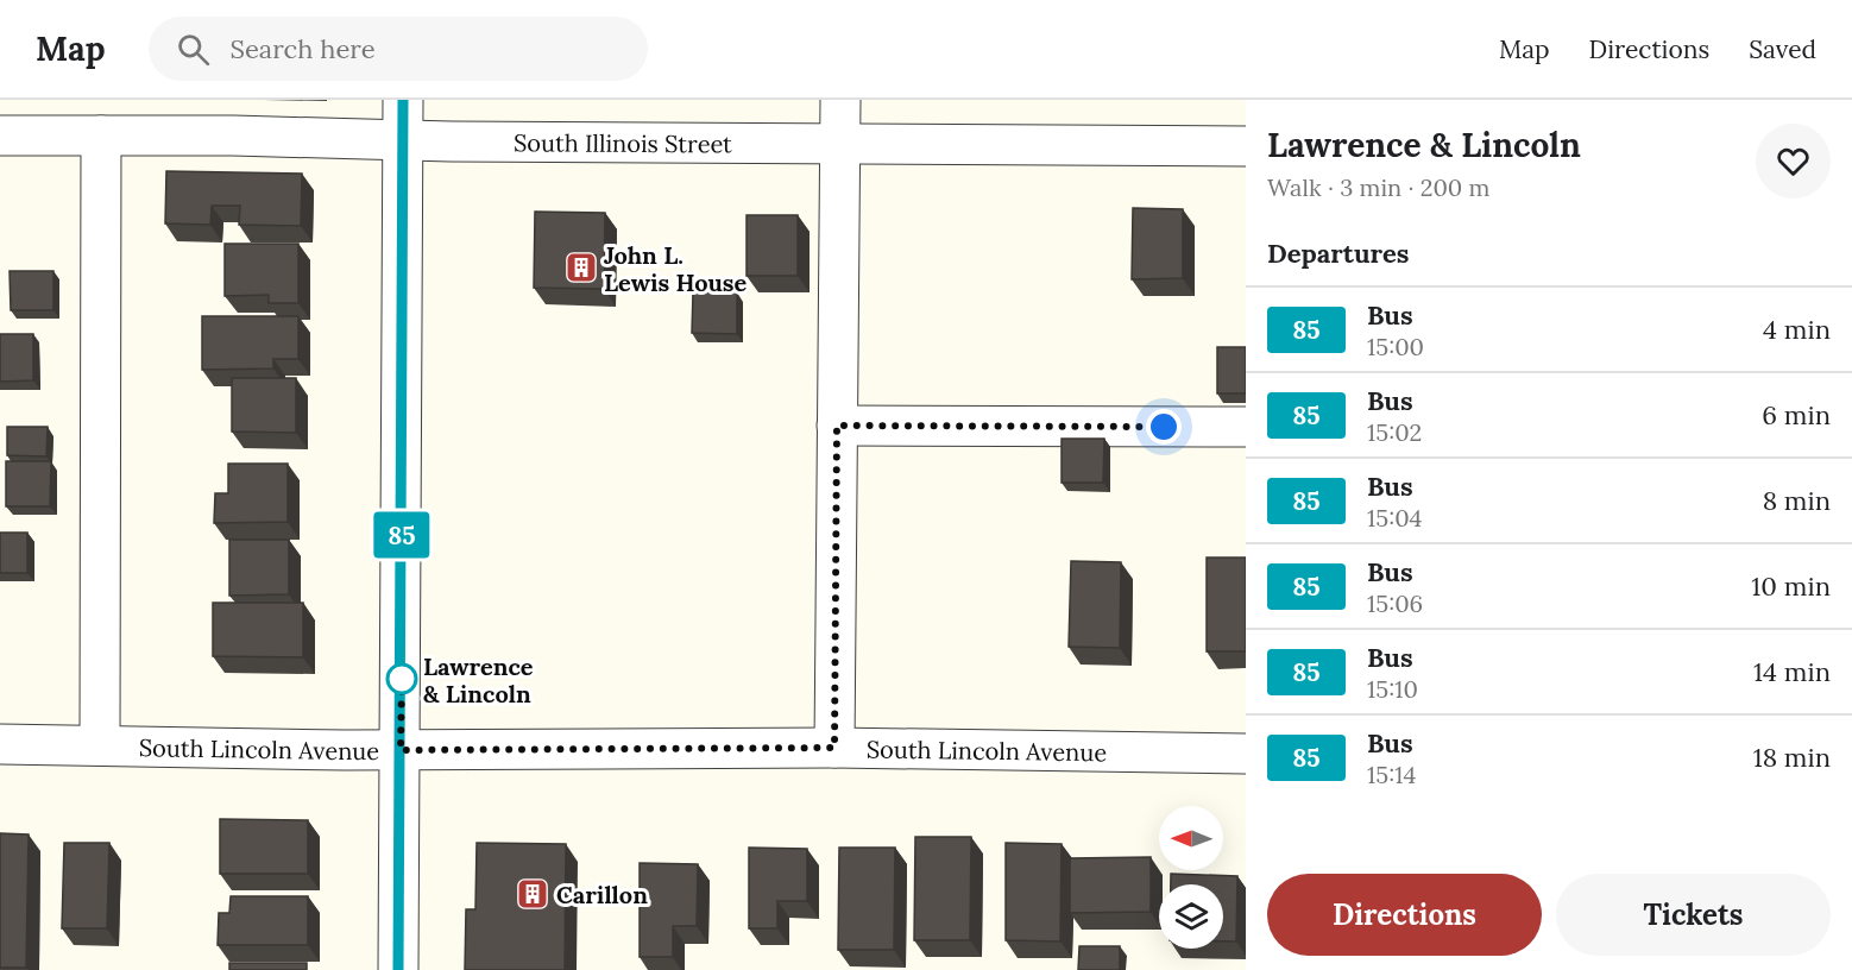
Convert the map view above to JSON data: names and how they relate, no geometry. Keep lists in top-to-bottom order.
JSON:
{
  "streets": {
    "street": ["South Illinois Street", "South Lincoln Avenue"]
  },
  "places": {
    "building": ["John L. Lewis House", "Carillon"],
    "other": ["Lawrence & Lincoln"]
  },
  "lines": ["bus line 85"],
  "north": "left",
  "page": {
    "header": "Map",
    "search": "Search here",
    "nav": ["Map", "Directions", "Saved"],
    "on_map": "85",
    "heading": [
      ["Lawrence & Lincoln", "Walk · 3 min · 200 m"],
      "Departures"
    ],
    "list": [
      {
        "mark": "85",
        "name": "Bus",
        "note": "15:00",
        "value": "4 min"
      },
      {
        "mark": "85",
        "name": "Bus",
        "note": "15:02",
        "value": "6 min"
      },
      {
        "mark": "85",
        "name": "Bus",
        "note": "15:04",
        "value": "8 min"
      },
      {
        "mark": "85",
        "name": "Bus",
        "note": "15:06",
        "value": "10 min"
      },
      {
        "mark": "85",
        "name": "Bus",
        "note": "15:10",
        "value": "14 min"
      },
      {
        "mark": "85",
        "name": "Bus",
        "note": "15:14",
        "value": "18 min"
      }
    ],
    "buttons": ["Directions", "Tickets"]
  }
}
